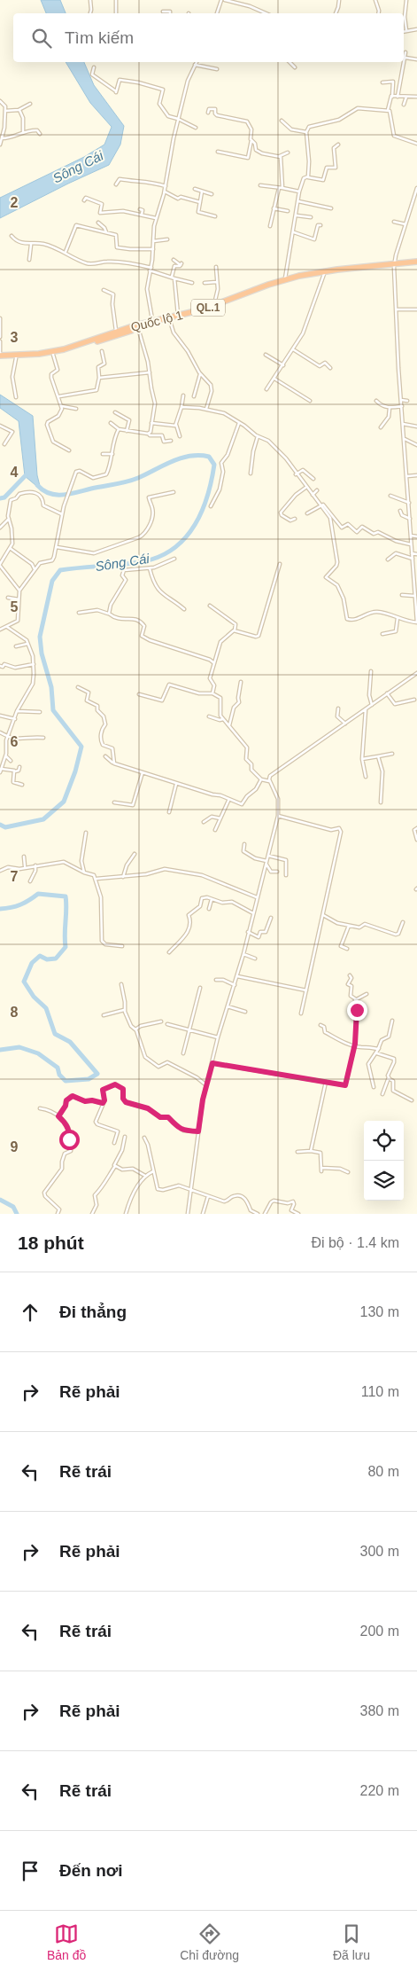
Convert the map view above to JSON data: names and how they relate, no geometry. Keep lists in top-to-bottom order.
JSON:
{
  "streets": {
    "highway": ["QL.1", "Quốc lộ 1"]
  },
  "water": ["Sông Cái"],
  "page": {
    "search": "Tìm kiếm",
    "heading": ["18 phút", "Đi bộ · 1.4 km"],
    "list": [
      ["Đi thẳng", "130 m"],
      ["Rẽ phải", "110 m"],
      ["Rẽ trái", "80 m"],
      ["Rẽ phải", "300 m"],
      ["Rẽ trái", "200 m"],
      ["Rẽ phải", "380 m"],
      ["Rẽ trái", "220 m"],
      "Đến nơi"
    ],
    "nav": ["Bản đồ", "Chỉ đường", "Đã lưu"]
  },
  "grid": {
    "rows": [
      "2",
      "3",
      "4",
      "5",
      "6",
      "7",
      "8",
      "9"
    ]
  }
}
